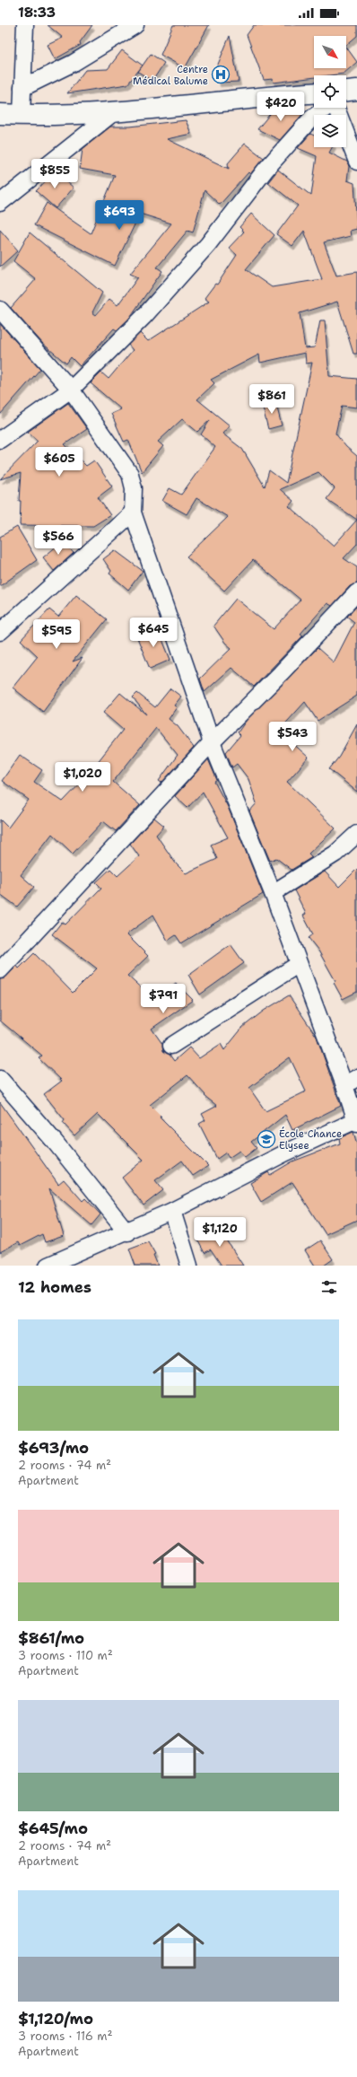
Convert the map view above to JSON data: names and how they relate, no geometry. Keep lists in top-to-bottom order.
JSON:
{
  "places": {
    "hospital": ["Centre Médical Balume"],
    "school or university": ["École Chance Elysee"]
  },
  "north": "bottom right",
  "page": {
    "status": "18:33",
    "price": [
      "$420",
      "$855",
      "$693",
      "$861",
      "$605",
      "$566",
      "$645",
      "$595",
      "$543",
      "$1,020",
      "$791",
      "$1,120"
    ],
    "heading": "12 homes",
    "list": [
      {
        "name": "$693/mo",
        "note": "2 rooms · 74 m² · Apartment"
      },
      {
        "name": "$861/mo",
        "note": "3 rooms · 110 m² · Apartment"
      },
      {
        "name": "$645/mo",
        "note": "2 rooms · 74 m² · Apartment"
      },
      {
        "name": "$1,120/mo",
        "note": "3 rooms · 116 m² · Apartment"
      }
    ]
  }
}
